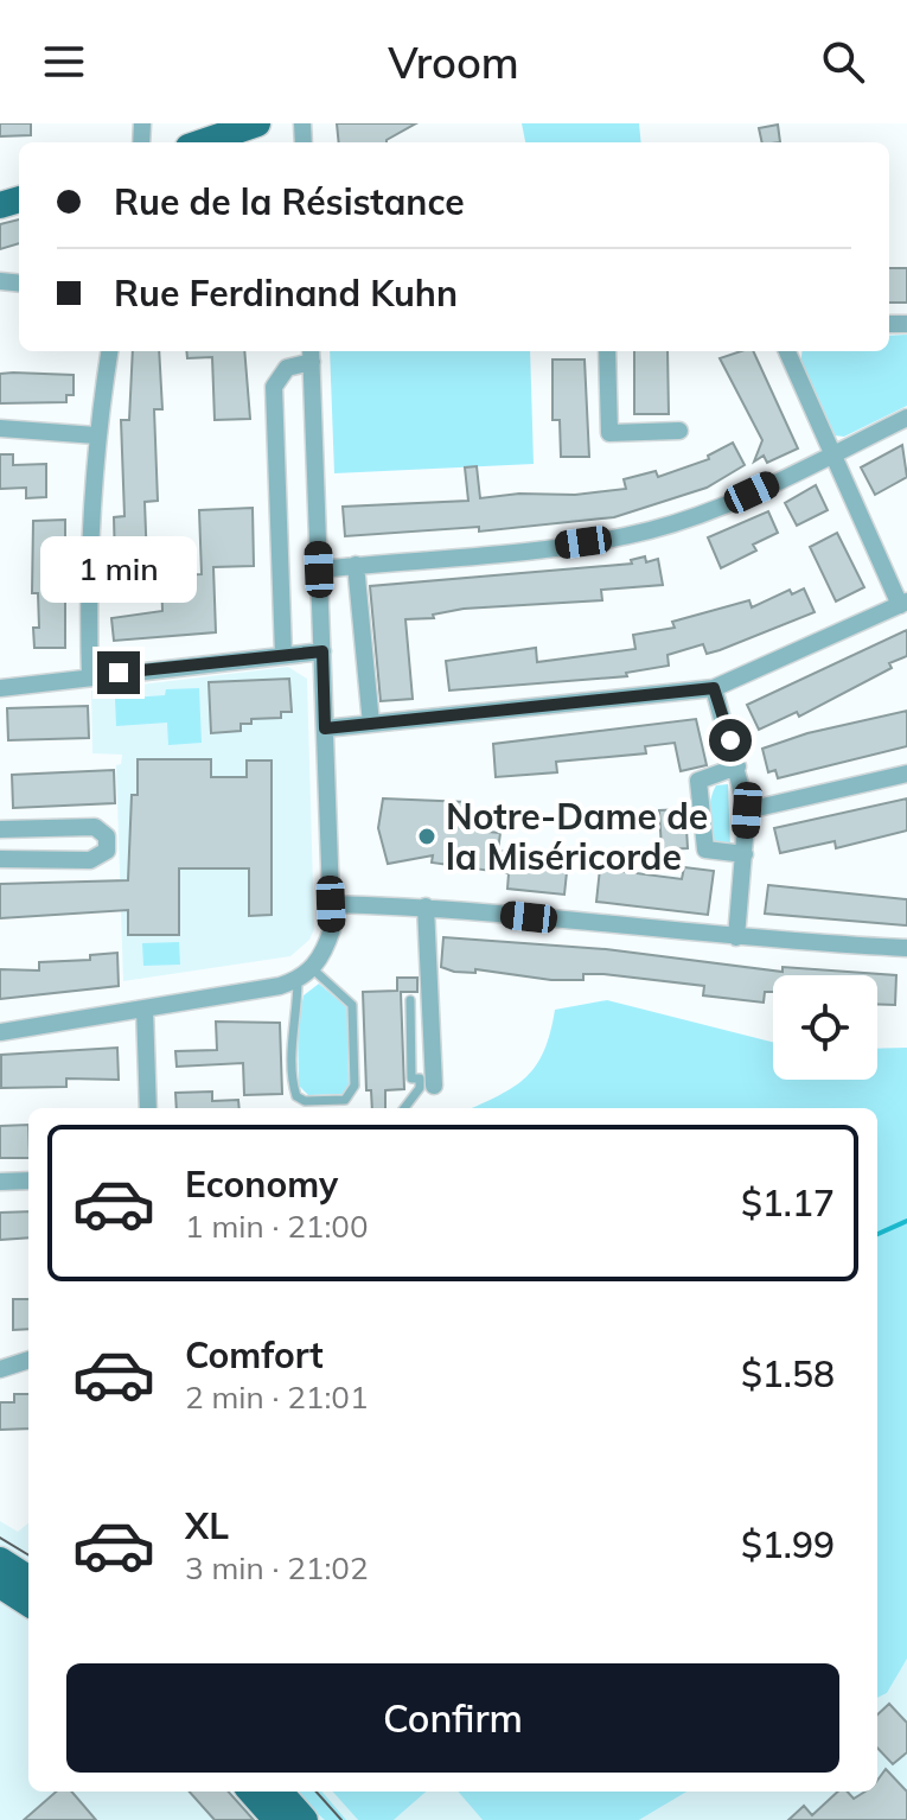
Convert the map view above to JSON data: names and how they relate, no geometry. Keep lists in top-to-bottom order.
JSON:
{
  "places": ["Notre-Dame de la Miséricorde"],
  "page": {
    "header": "Vroom",
    "banner": ["Rue de la Résistance", "Rue Ferdinand Kuhn"],
    "bubble": "1 min",
    "list": [
      {
        "name": "Economy",
        "note": "1 min · 21:00",
        "value": "$1.17"
      },
      {
        "name": "Comfort",
        "note": "2 min · 21:01",
        "value": "$1.58"
      },
      {
        "name": "XL",
        "note": "3 min · 21:02",
        "value": "$1.99"
      }
    ],
    "buttons": "Confirm"
  }
}
